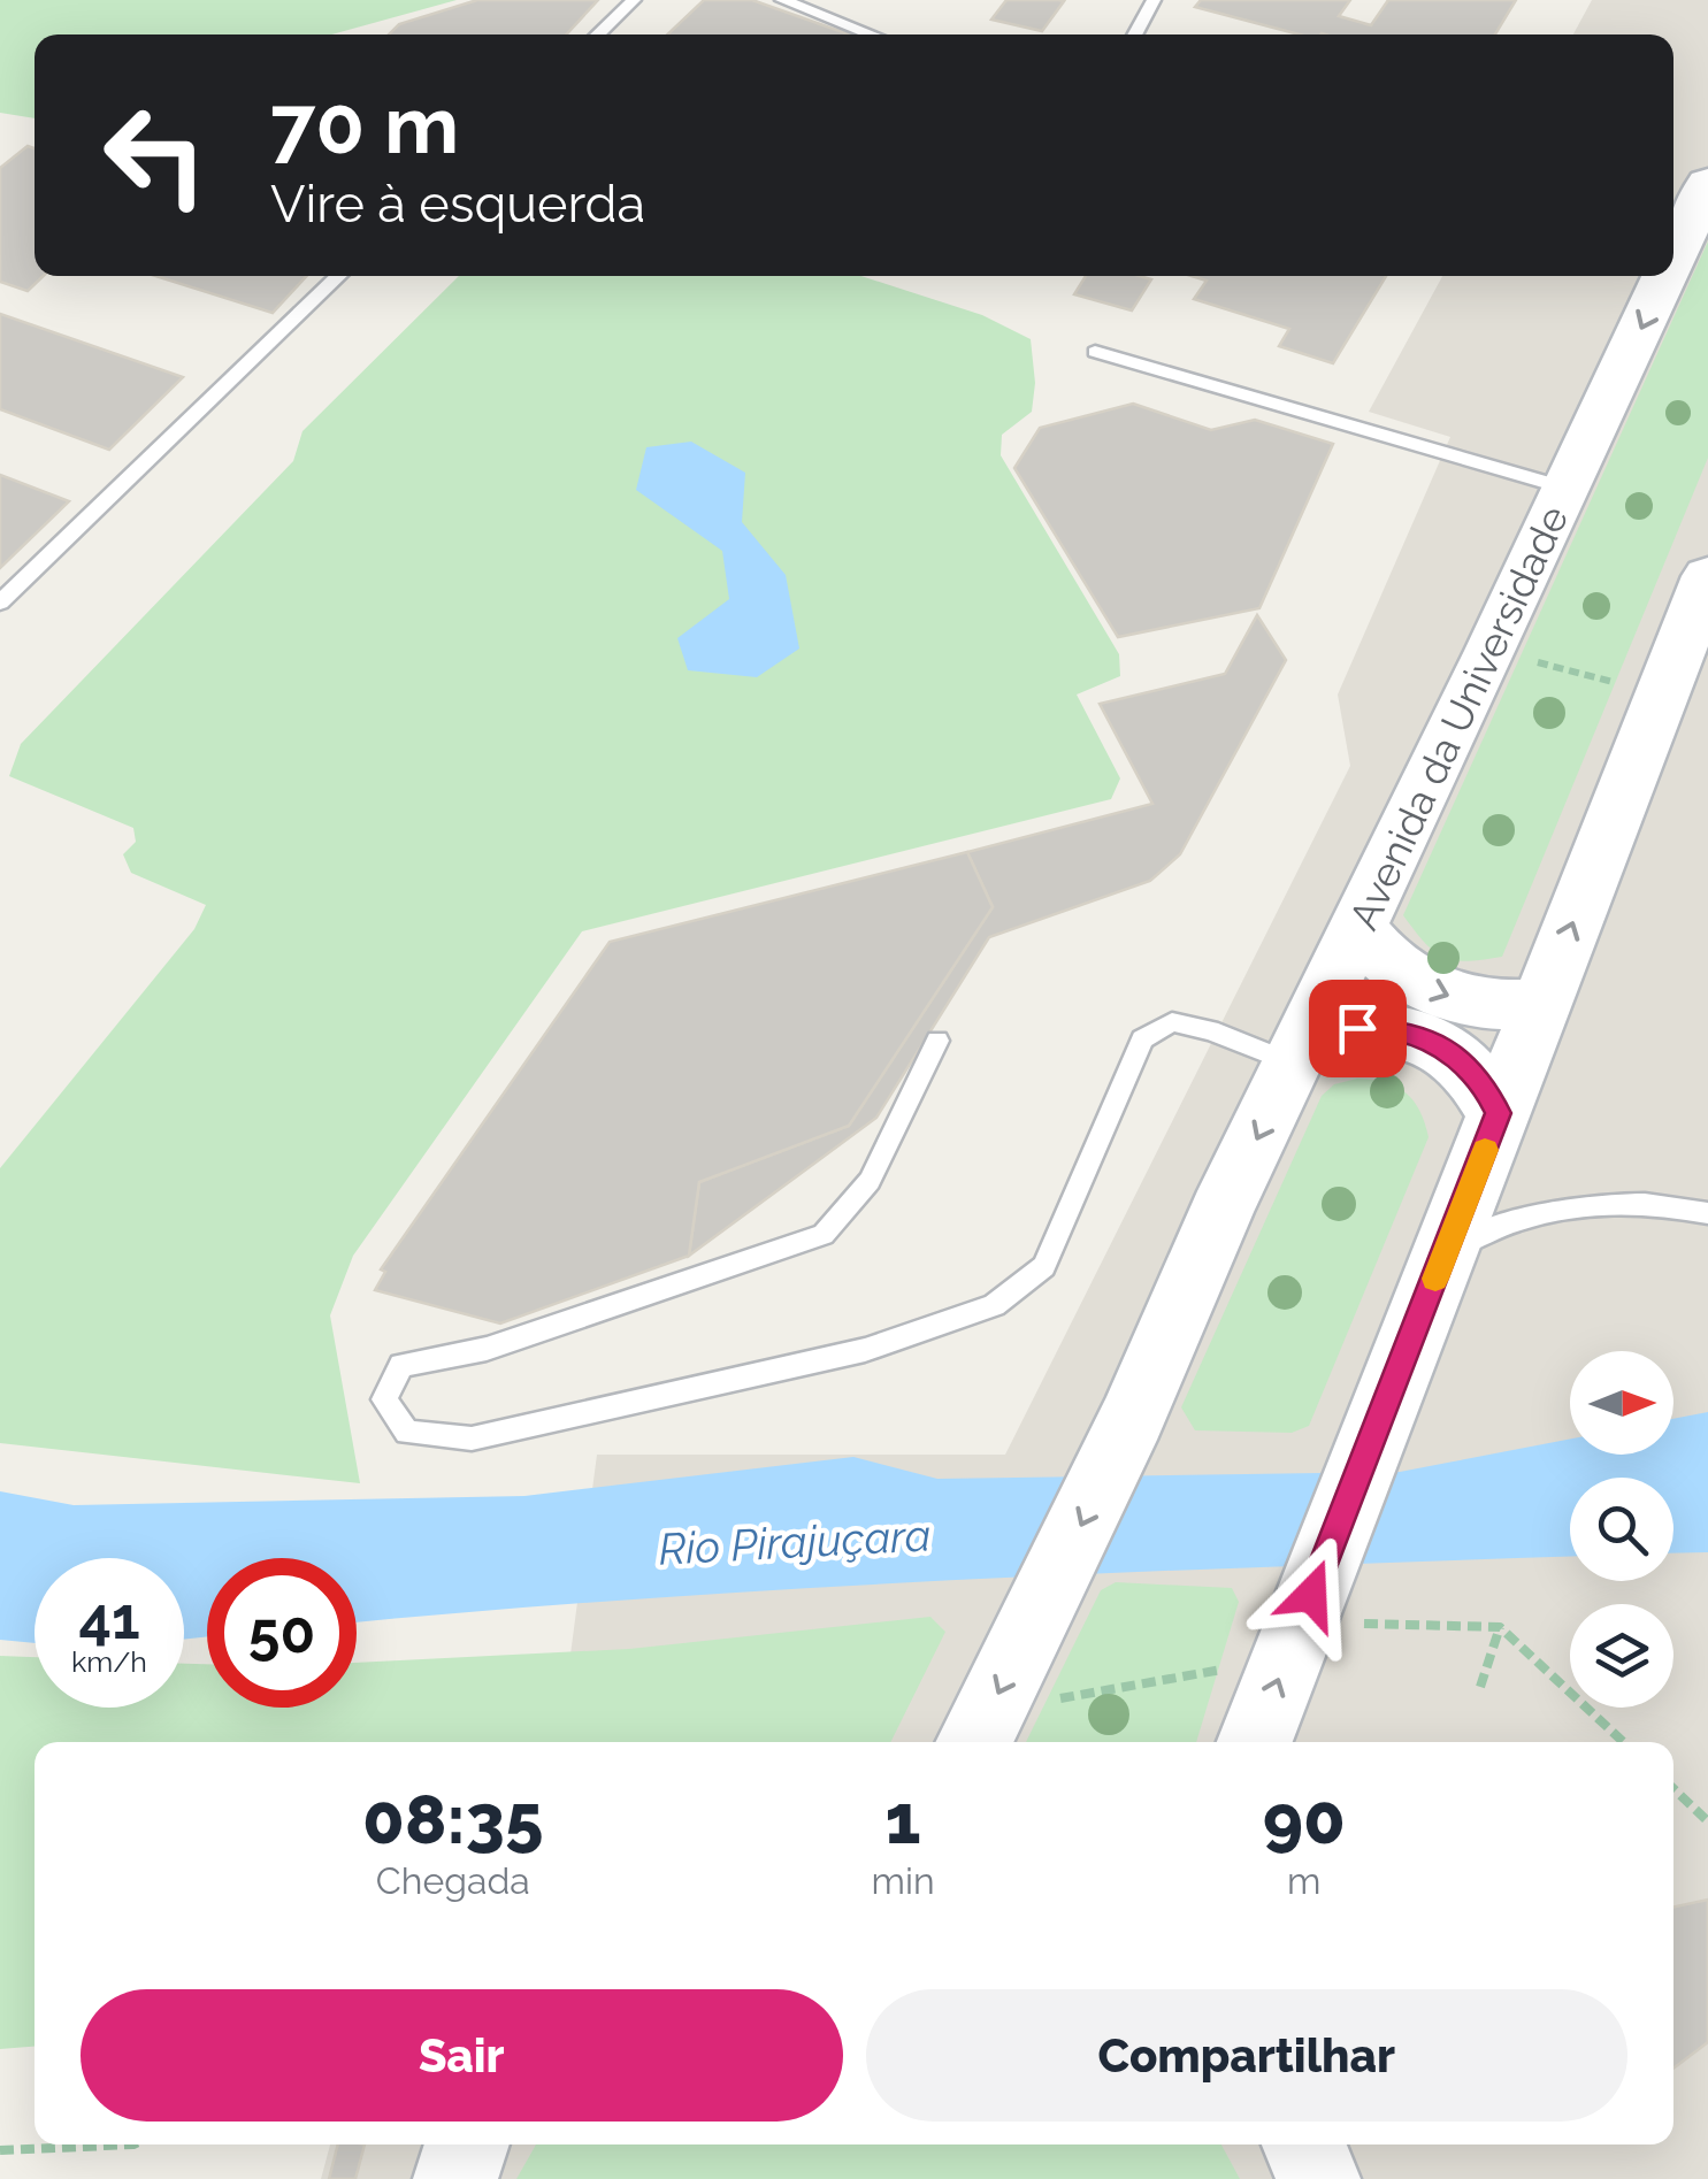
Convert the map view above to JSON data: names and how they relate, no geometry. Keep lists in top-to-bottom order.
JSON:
{
  "streets": {
    "main road": ["Avenida da Universidade"]
  },
  "water": ["Rio Pirajuçara"],
  "north": "right",
  "page": {
    "turn": ["70 m", "Vire à esquerda"],
    "speed": "41 km/h",
    "limit": "50",
    "eta": [
      "08:35",
      "Chegada",
      "1",
      "min",
      "90",
      "m"
    ],
    "buttons": ["Sair", "Compartilhar"]
  }
}
